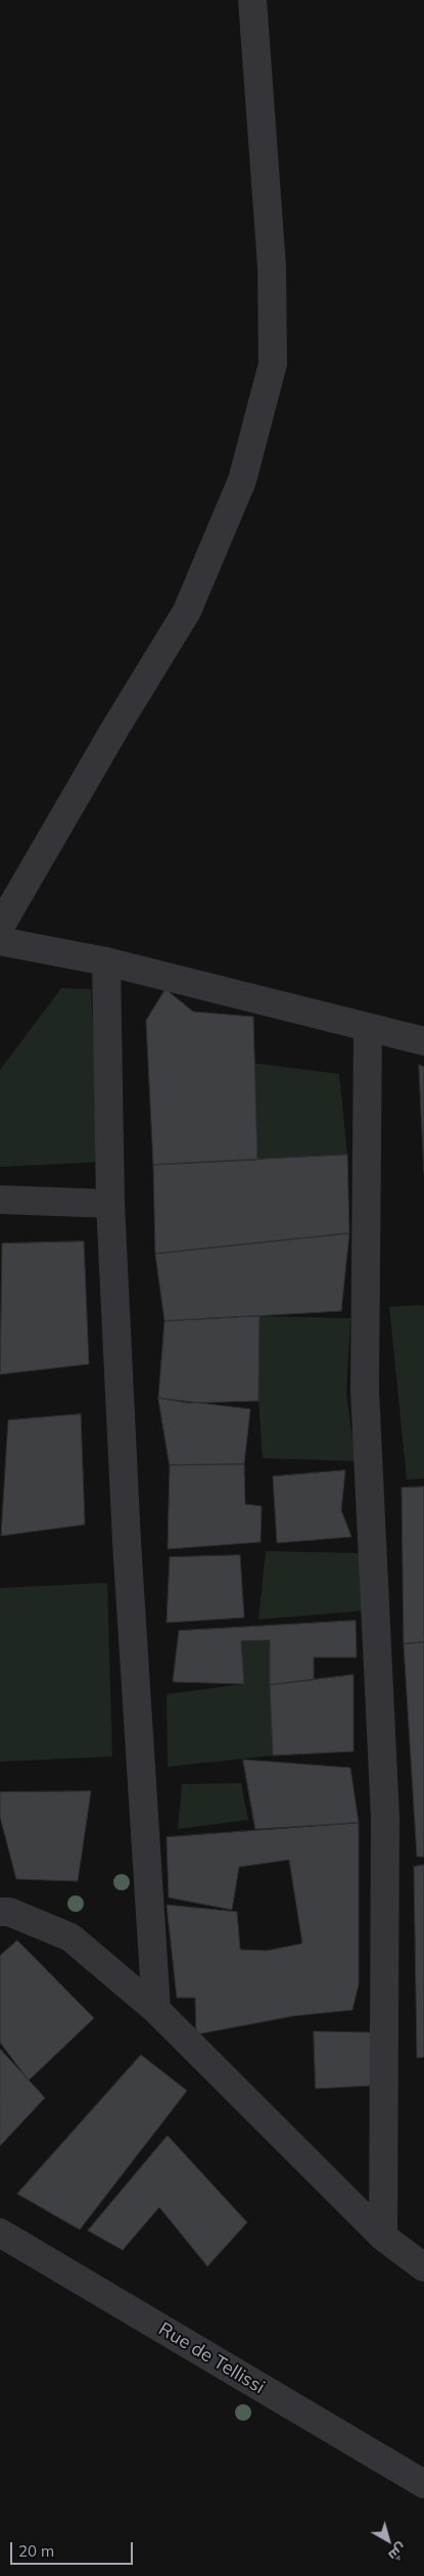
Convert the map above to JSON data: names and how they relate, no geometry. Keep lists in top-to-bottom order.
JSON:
{
  "streets": {
    "street": ["Rue de Tellissi"]
  },
  "scale_bar": "20 m",
  "north": "bottom right"
}
